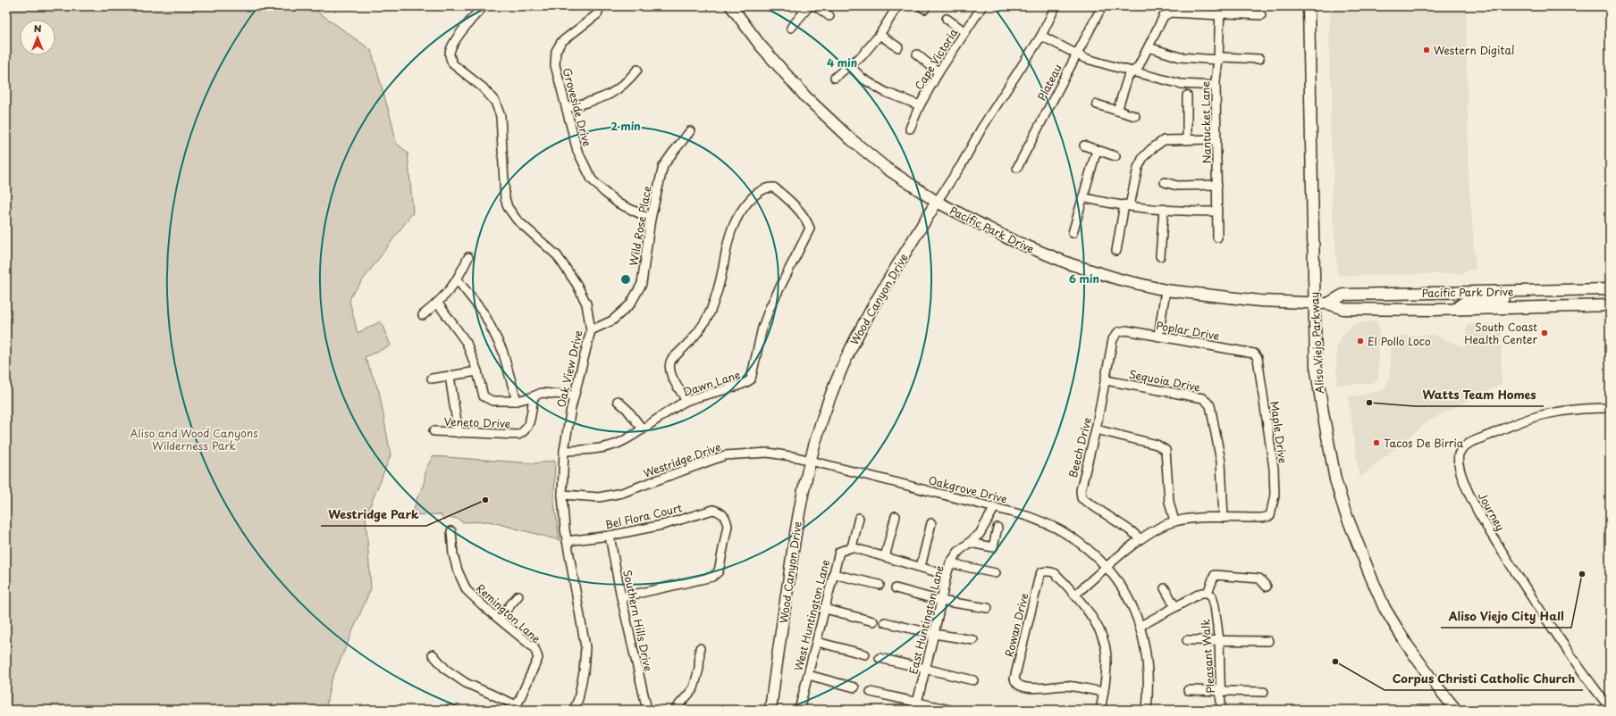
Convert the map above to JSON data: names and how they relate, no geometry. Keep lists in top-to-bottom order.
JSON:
{
  "streets": {
    "main road": ["Pacific Park Drive", "Wood Canyon Drive", "Aliso Viejo Parkway"],
    "street": [
      "Cape Victoria",
      "Plateau",
      "Groveside Drive",
      "Nantucket Lane",
      "Wild Rose Place",
      "Poplar Drive",
      "Oak View Drive",
      "Sequoia Drive",
      "Dawn Lane",
      "Veneto Drive",
      "Maple Drive",
      "Beech Drive",
      "Westridge Drive",
      "Oakgrove Drive",
      "Journey",
      "Bel Flora Court",
      "Remington Lane",
      "West Huntington Lane",
      "East Huntington Lane",
      "Southern Hills Drive",
      "Rowan Drive",
      "Pleasant Walk"
    ]
  },
  "crossings": [
    ["Groveside Drive", "Wild Rose Place"],
    ["Wild Rose Place", "Oak View Drive"],
    ["Pacific Park Drive", "Wood Canyon Drive"],
    ["Pacific Park Drive", "Aliso Viejo Parkway"],
    ["Wood Canyon Drive", "Westridge Drive"],
    ["Wood Canyon Drive", "Oakgrove Drive"],
    ["Poplar Drive", "Maple Drive"],
    ["Poplar Drive", "Beech Drive"],
    ["Oak View Drive", "Dawn Lane"],
    ["Oak View Drive", "Westridge Drive"],
    ["Oak View Drive", "Bel Flora Court"],
    ["Sequoia Drive", "Maple Drive"],
    ["Sequoia Drive", "Beech Drive"],
    ["Westridge Drive", "Oakgrove Drive"],
    ["Oakgrove Drive", "East Huntington Lane"],
    ["Bel Flora Court", "Southern Hills Drive"]
  ],
  "parks": ["Aliso and Wood Canyons Wilderness Park"],
  "places": [
    "Western Digital",
    "South Coast Health Center",
    "El Pollo Loco",
    "Watts Team Homes",
    "Tacos De Birria",
    "Westridge Park",
    "Aliso Viejo City Hall",
    "Corpus Christi Catholic Church"
  ],
  "north": "top",
  "rings": ["4 min", "2 min", "6 min"]
}
